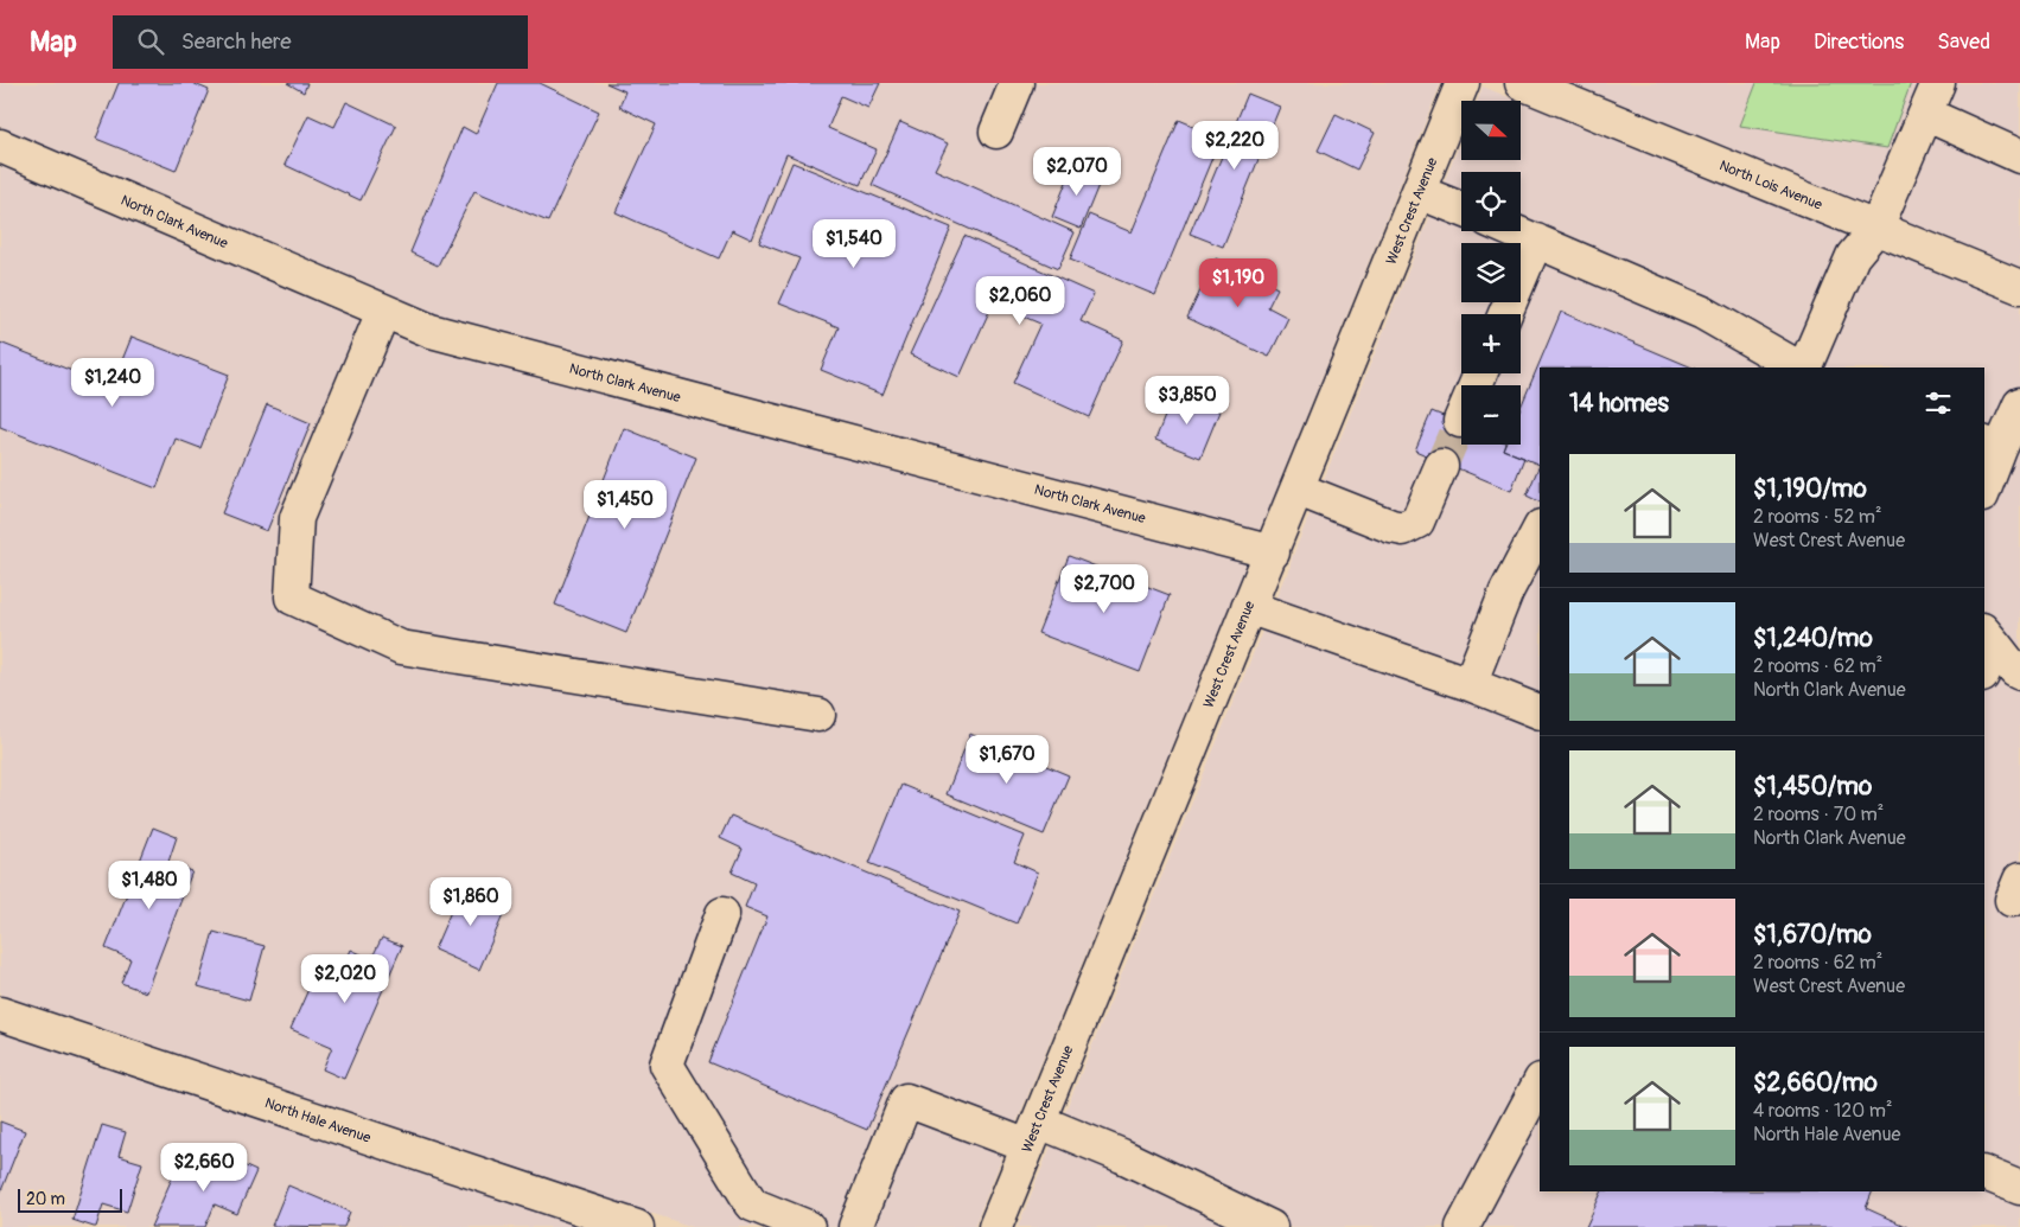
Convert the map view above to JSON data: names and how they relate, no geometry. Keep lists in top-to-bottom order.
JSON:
{
  "streets": {
    "street": [
      "North Lois Avenue",
      "West Crest Avenue",
      "North Clark Avenue",
      "North Hale Avenue"
    ]
  },
  "crossings": [
    ["West Crest Avenue", "North Clark Avenue"]
  ],
  "scale_bar": "20 m",
  "north": "right",
  "page": {
    "header": "Map",
    "search": "Search here",
    "nav": ["Map", "Directions", "Saved"],
    "map_buttons": ["+", "−"],
    "price": [
      "$2,220",
      "$2,070",
      "$1,540",
      "$1,190",
      "$2,060",
      "$1,240",
      "$3,850",
      "$1,450",
      "$2,700",
      "$1,670",
      "$1,480",
      "$1,860",
      "$2,020",
      "$2,660"
    ],
    "heading": "14 homes",
    "list": [
      {
        "name": "$1,190/mo",
        "note": "2 rooms · 52 m² · West Crest Avenue"
      },
      {
        "name": "$1,240/mo",
        "note": "2 rooms · 62 m² · North Clark Avenue"
      },
      {
        "name": "$1,450/mo",
        "note": "2 rooms · 70 m² · North Clark Avenue"
      },
      {
        "name": "$1,670/mo",
        "note": "2 rooms · 62 m² · West Crest Avenue"
      },
      {
        "name": "$2,660/mo",
        "note": "4 rooms · 120 m² · North Hale Avenue"
      }
    ],
    "scale": "20 m"
  }
}
